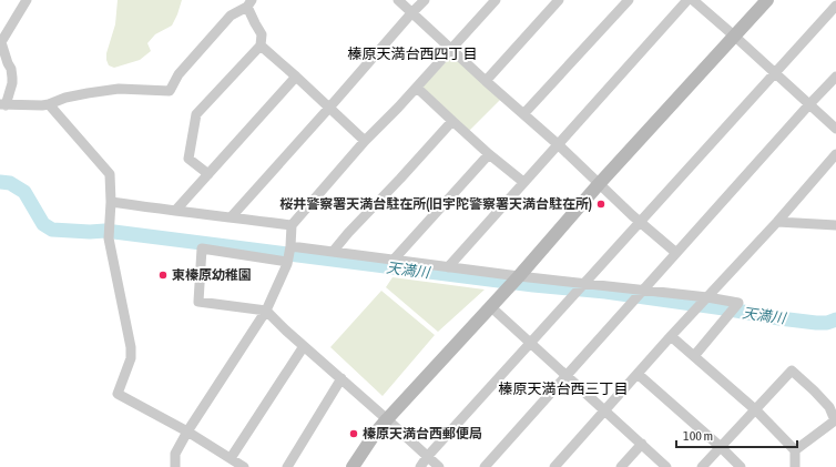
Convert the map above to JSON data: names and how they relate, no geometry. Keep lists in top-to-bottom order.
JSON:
{
  "districts": ["榛原天満台西四丁目", "榛原天満台西三丁目"],
  "water": ["天満川"],
  "places": ["桜井警察署天満台駐在所(旧宇陀警察署天満台駐在所)", "東榛原幼稚園", "榛原天満台西郵便局"],
  "scale_bar": "100 m"
}
